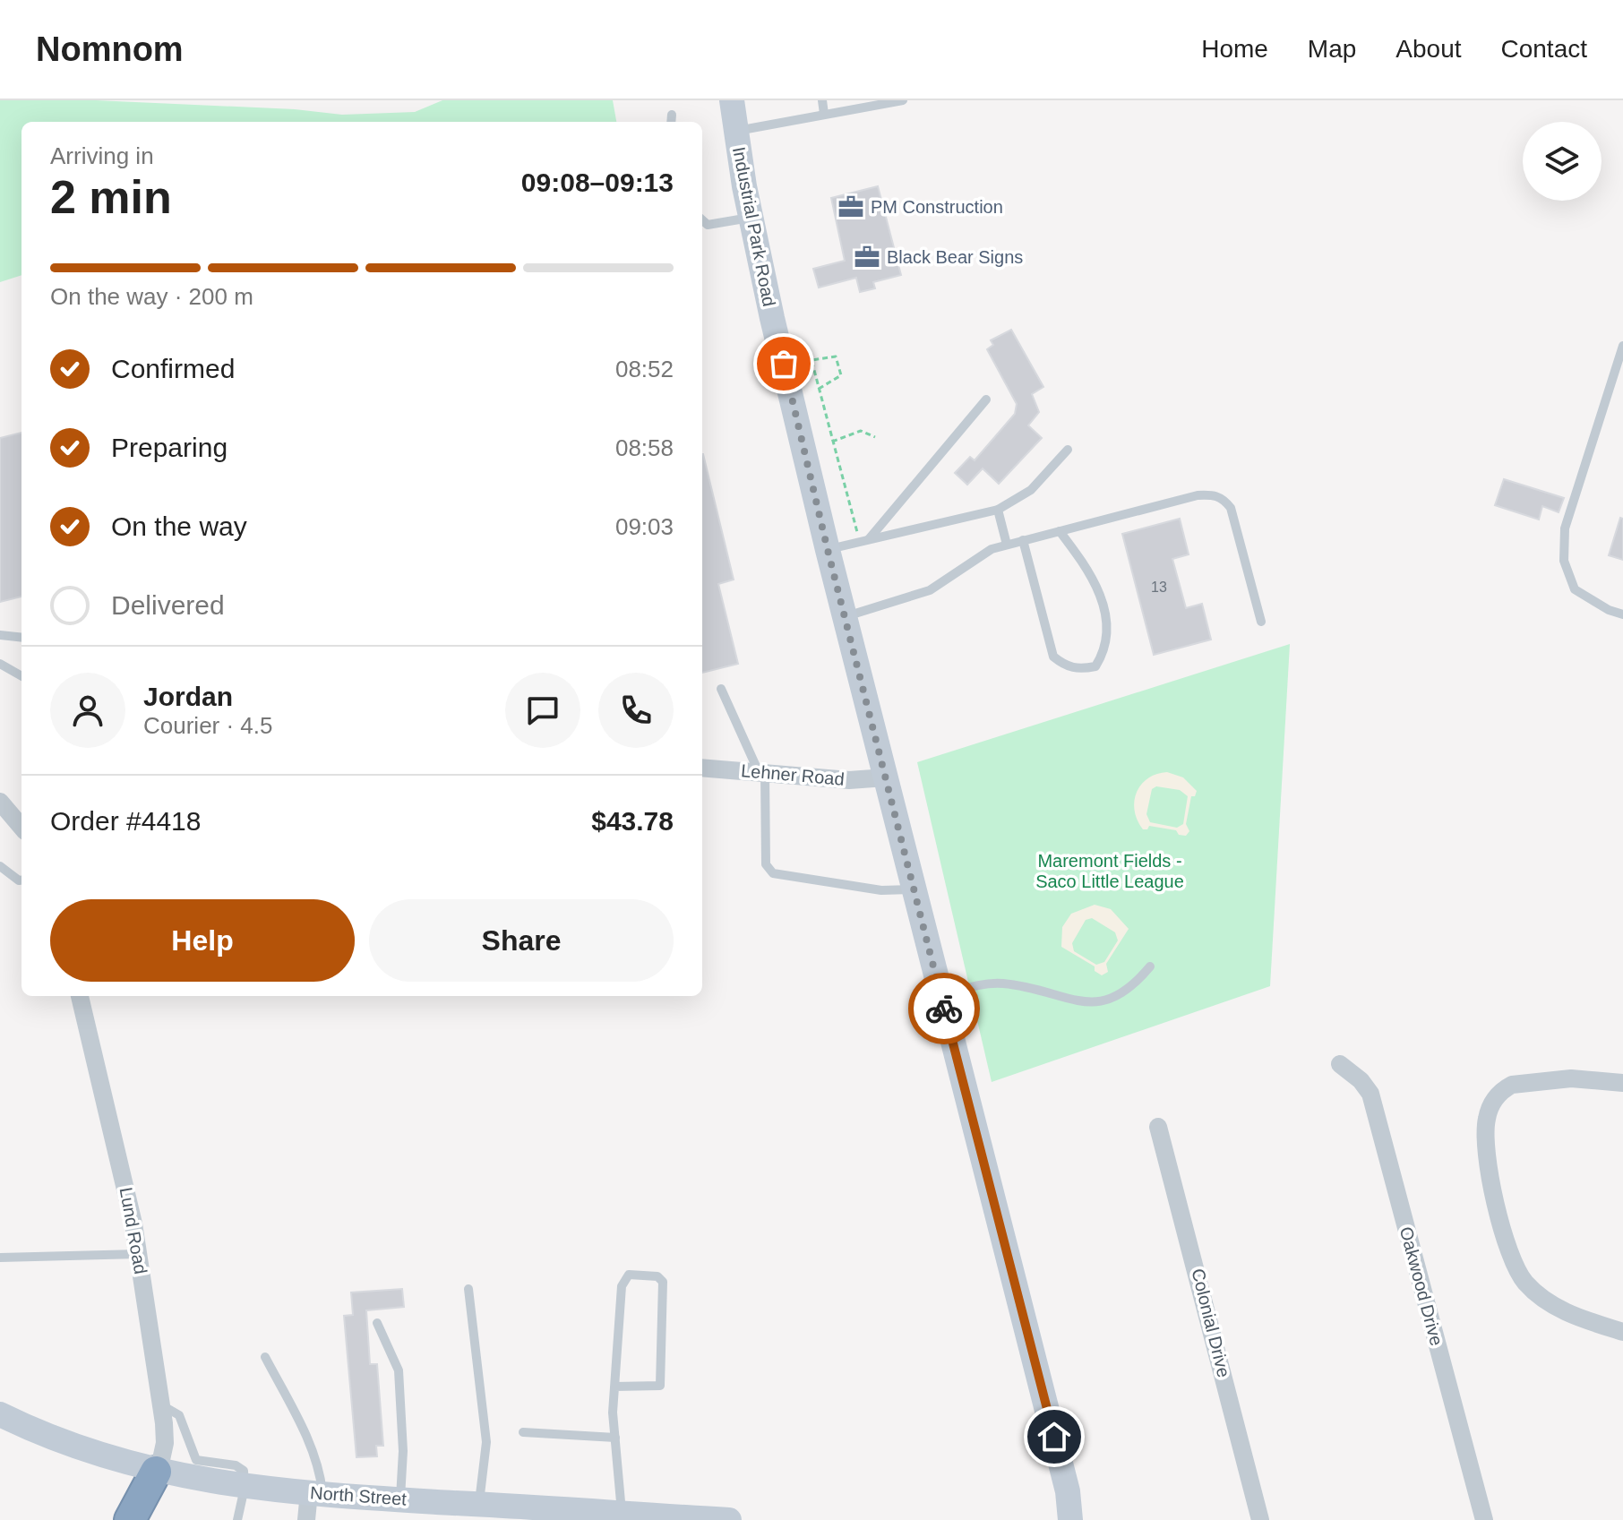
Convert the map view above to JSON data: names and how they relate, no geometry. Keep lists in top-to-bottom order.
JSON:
{
  "streets": {
    "main road": ["Industrial Park Road", "North Street"],
    "street": [
      "Lehner Road",
      "Lund Road",
      "Oakwood Drive",
      "Colonial Drive"
    ]
  },
  "crossings": [
    ["Industrial Park Road", "Lehner Road"],
    ["Lund Road", "North Street"]
  ],
  "parks": ["Maremont Fields - Saco Little League"],
  "places": {
    "office": ["PM Construction", "Black Bear Signs"]
  },
  "house_numbers": ["13"],
  "page": {
    "header": "Nomnom",
    "nav": [
      "Home",
      "Map",
      "About",
      "Contact"
    ],
    "heading": ["2 min", "Arriving in", "09:08–09:13"],
    "panel": [
      "Jordan",
      "Courier · 4.5",
      "Order #4418",
      "$43.78"
    ],
    "bar": "On the way · 200 m",
    "list": [
      ["Confirmed", "08:52"],
      ["Preparing", "08:58"],
      ["On the way", "09:03"],
      "Delivered"
    ],
    "buttons": ["Help", "Share"]
  }
}
